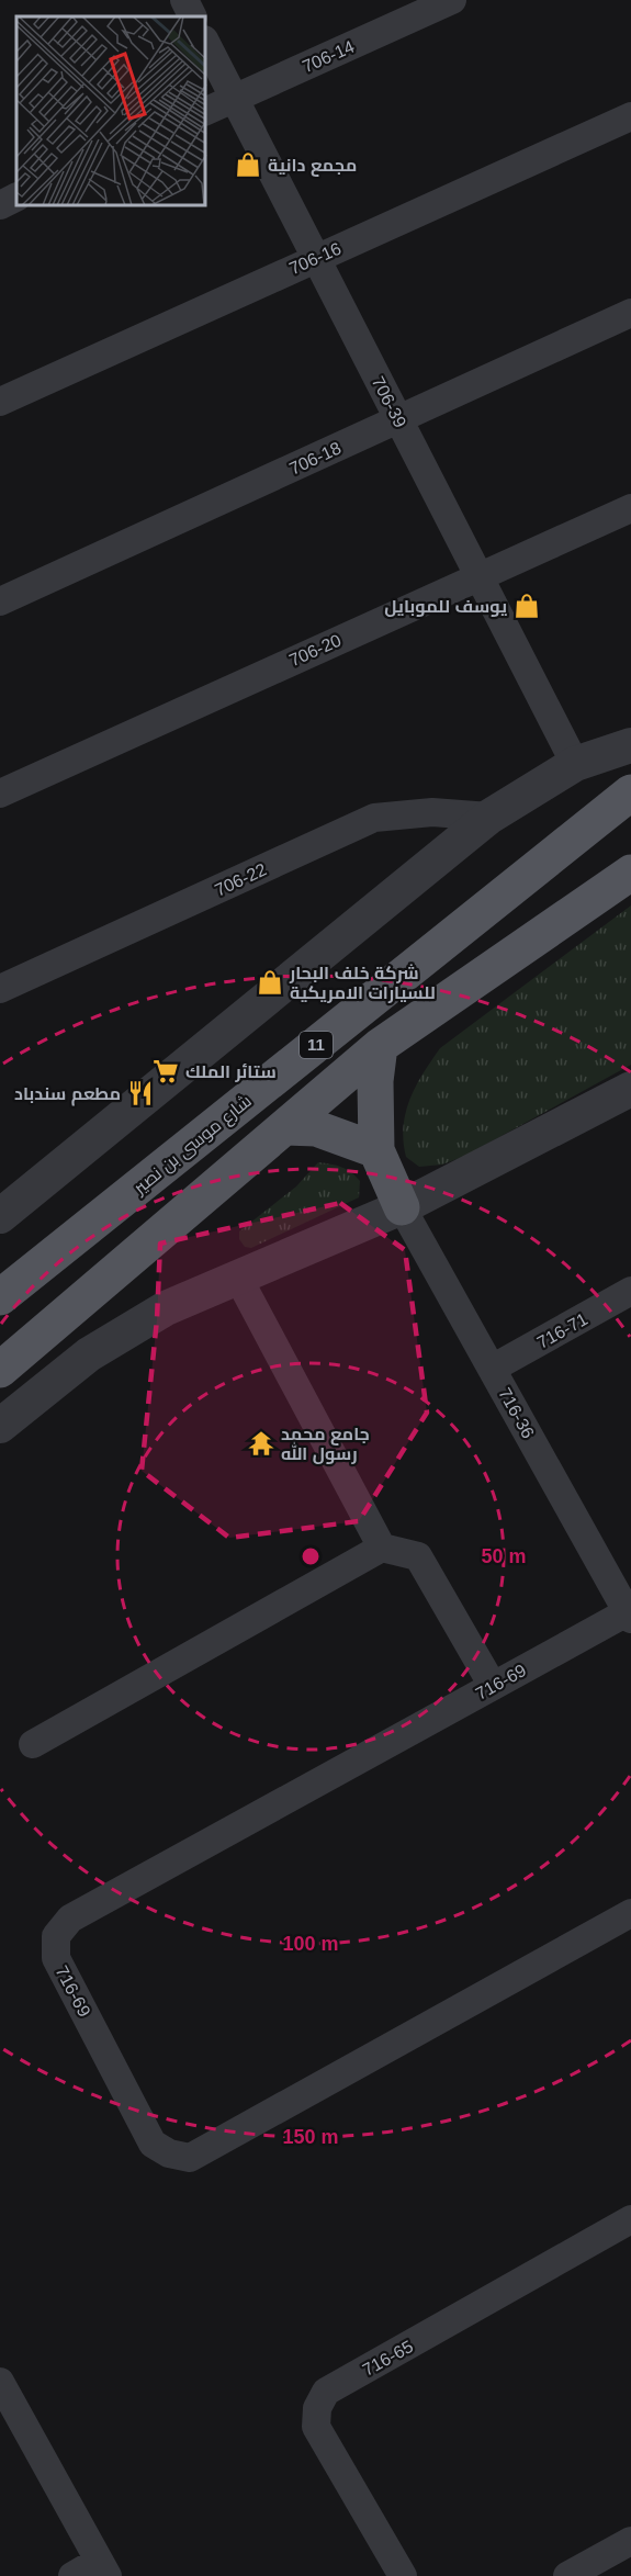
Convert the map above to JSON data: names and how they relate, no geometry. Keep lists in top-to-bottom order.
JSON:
{
  "streets": {
    "main road": ["11", "شارع موسى بن نصير"],
    "street": [
      "706-14",
      "706-16",
      "706-39",
      "706-18",
      "706-20",
      "706-22",
      "716-71",
      "716-36",
      "716-69",
      "716-65"
    ]
  },
  "crossings": [
    ["706-14", "706-39"],
    ["706-16", "706-39"],
    ["706-39", "706-18"],
    ["706-39", "706-20"],
    ["716-71", "716-36"],
    ["716-36", "716-69"]
  ],
  "places": {
    "shop": ["مجمع دانية", "يوسف للموبايل", "شركة خلف البحار للسيارات الامريكية"],
    "supermarket": ["ستائر الملك"],
    "restaurant": ["مطعم سندباد"],
    "temple": ["جامع محمد رسول الله"]
  },
  "rings": ["50 m", "100 m", "150 m"]
}
